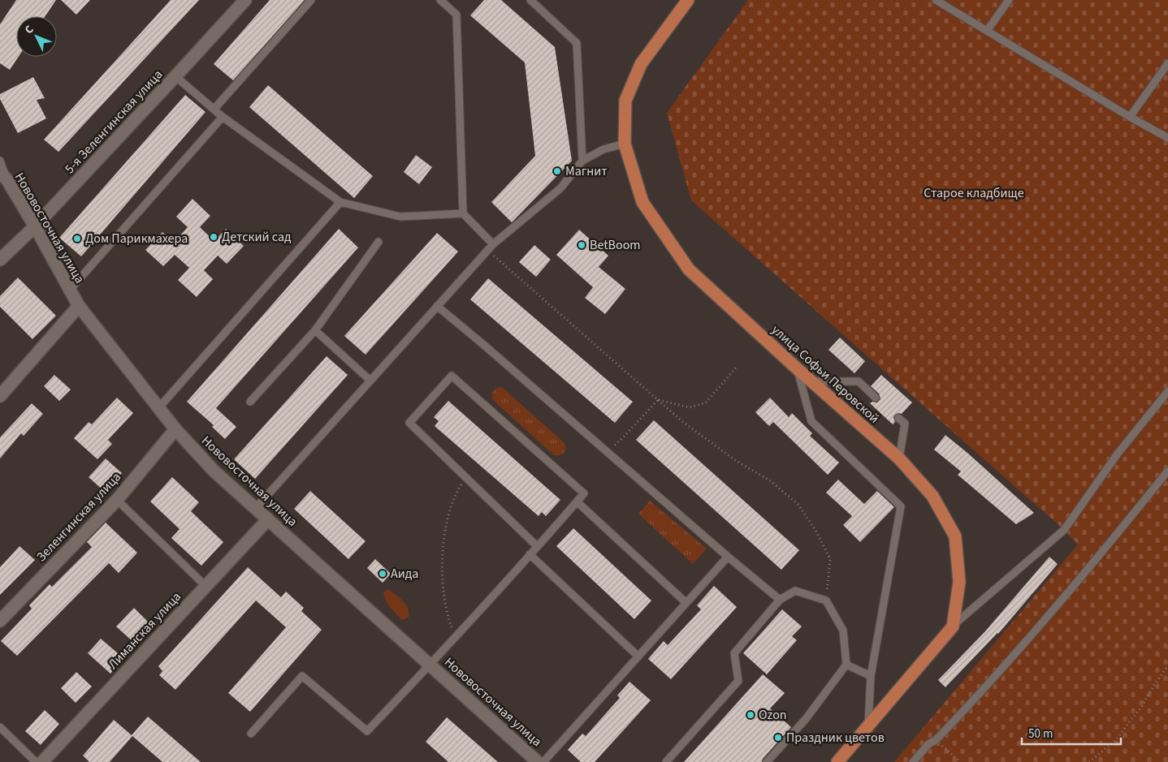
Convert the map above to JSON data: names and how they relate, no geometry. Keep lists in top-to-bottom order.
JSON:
{
  "streets": {
    "main road": ["улица Софьи Перовской"],
    "street": [
      "5-я Зеленгинская улица",
      "Нововосточная улица",
      "Зеленгинская улица",
      "Лиманская улица"
    ]
  },
  "crossings": [
    ["5-я Зеленгинская улица", "Нововосточная улица"],
    ["Нововосточная улица", "Зеленгинская улица"],
    ["Нововосточная улица", "Лиманская улица"]
  ],
  "parks": ["Старое кладбище"],
  "places": [
    "Магнит",
    "Детский сад",
    "Дом Парикмахера",
    "BetBoom",
    "Аида",
    "Ozon",
    "Праздник цветов"
  ],
  "scale_bar": "50 m",
  "north": "top left"
}
